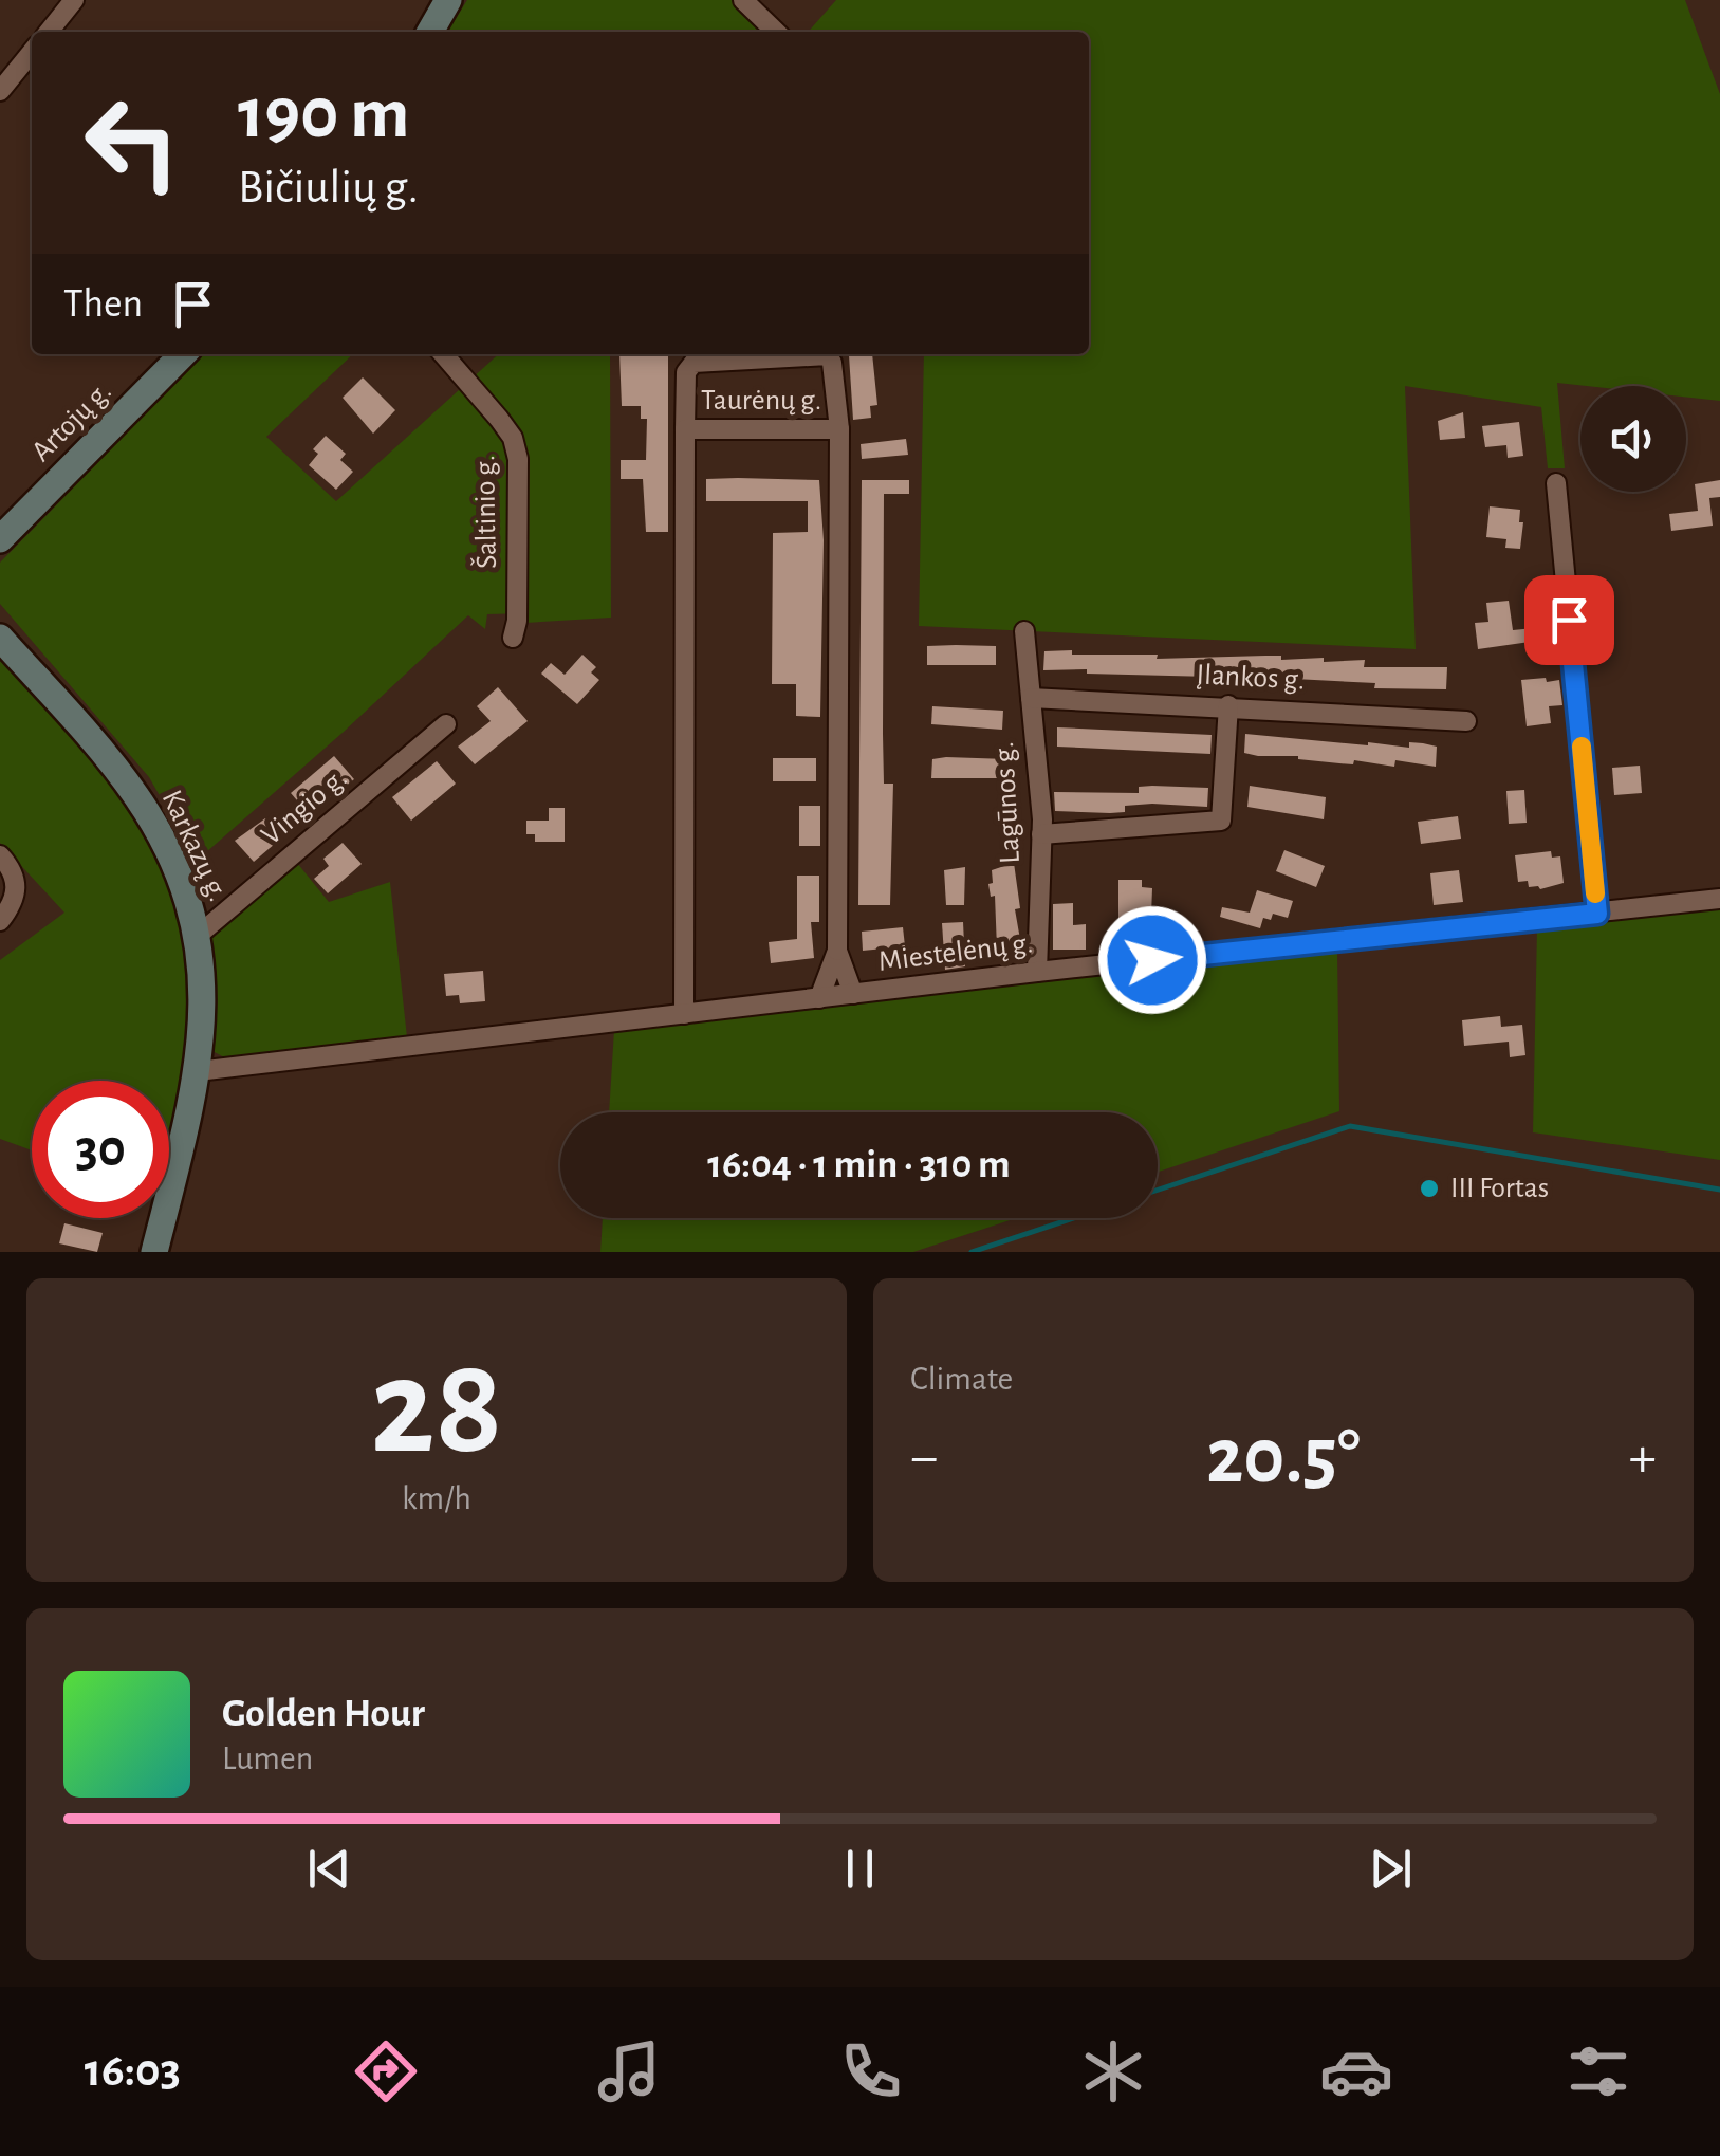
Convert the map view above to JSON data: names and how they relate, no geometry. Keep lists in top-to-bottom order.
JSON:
{
  "streets": {
    "main road": ["Artojų g.", "Karkazų g."],
    "street": [
      "Taurėnų g.",
      "Šaltinio g.",
      "Įlankos g.",
      "Lagūnos g.",
      "Vingio g.",
      "Miestelėnų g."
    ]
  },
  "crossings": [
    ["Taurėnų g.", "Miestelėnų g."],
    ["Įlankos g.", "Lagūnos g."],
    ["Lagūnos g.", "Miestelėnų g."],
    ["Vingio g.", "Karkazų g."],
    ["Karkazų g.", "Miestelėnų g."]
  ],
  "places": ["III Fortas"],
  "page": {
    "turn": ["190 m", "Bičiulių g."],
    "then": "Then",
    "limit": "30",
    "trip": "16:04 · 1 min · 310 m",
    "tile": [
      ["28", "km/h"],
      "Climate"
    ],
    "heat": ["−", "20.5°", "+"],
    "song": ["Golden Hour", "Lumen"],
    "tabs": "16:03"
  }
}
